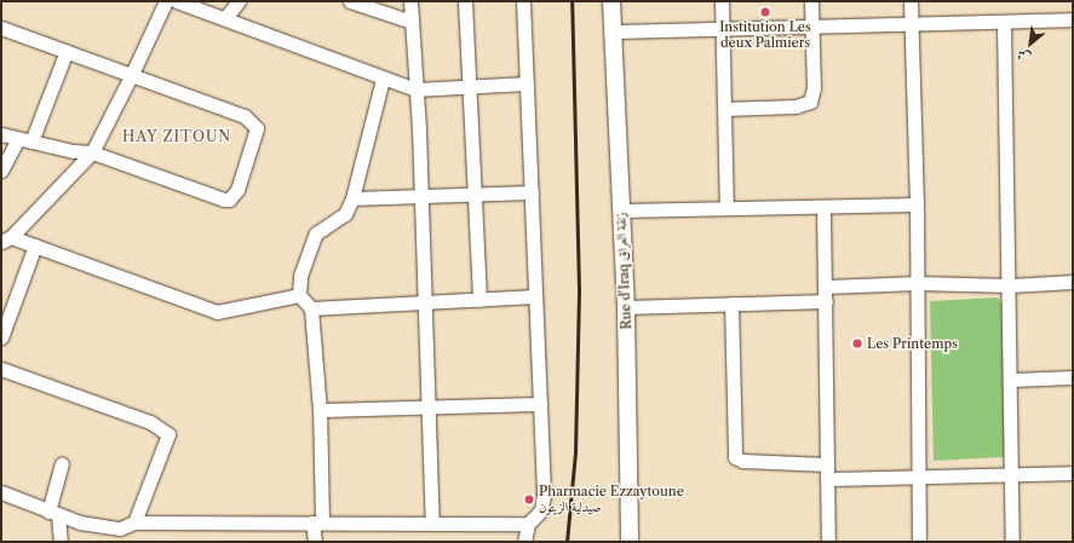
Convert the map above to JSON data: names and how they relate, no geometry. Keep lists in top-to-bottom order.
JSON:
{
  "streets": {
    "street": ["Rue d'Iraq زنقة العراق"]
  },
  "districts": ["HAY ZITOUN"],
  "places": ["Institution Les deux Palmiers", "Les Printemps", "Pharmacie Ezzaytoune صيدلية الزيتون"],
  "north": "bottom left"
}
